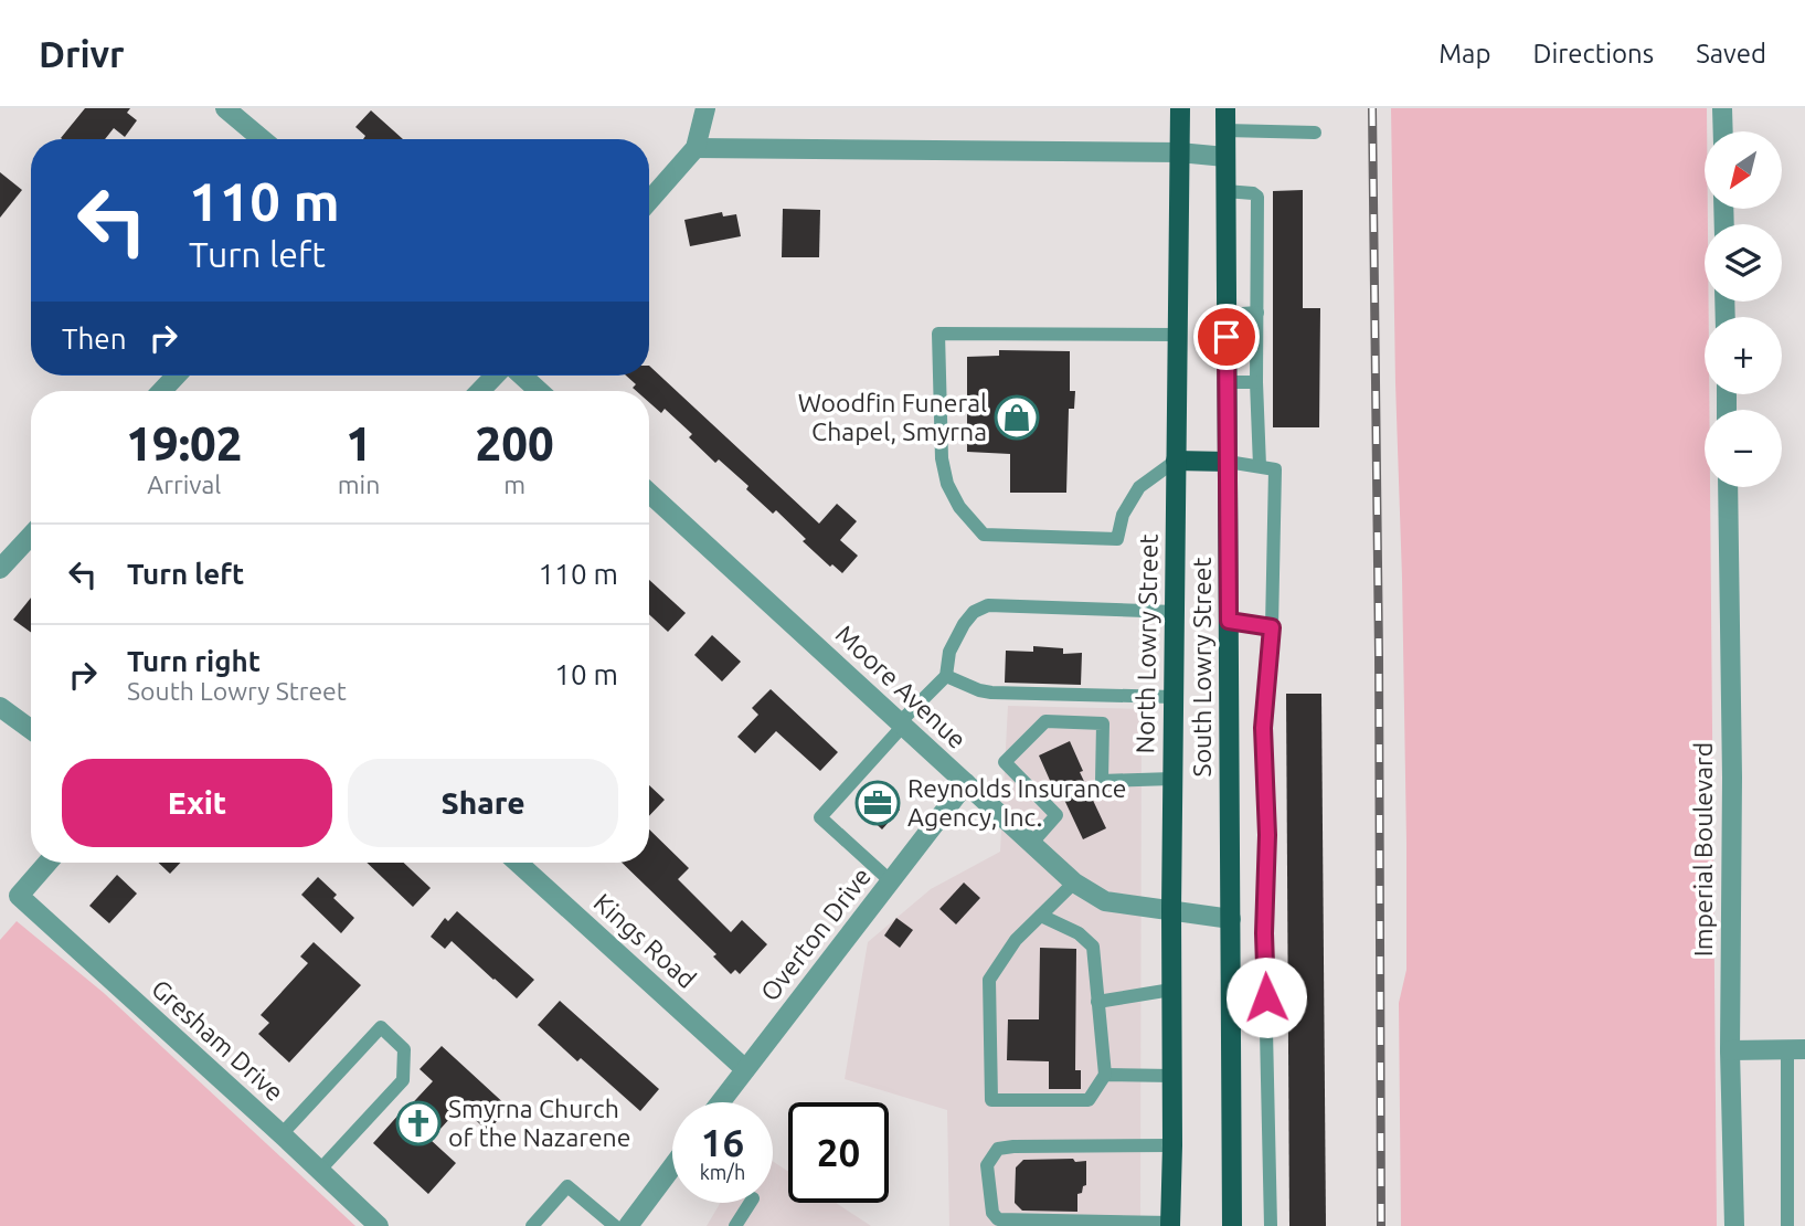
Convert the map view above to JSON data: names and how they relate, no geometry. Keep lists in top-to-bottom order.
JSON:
{
  "streets": {
    "main road": ["North Lowry Street", "South Lowry Street"],
    "street": [
      "Moore Avenue",
      "Imperial Boulevard",
      "Overton Drive",
      "Kings Road",
      "Gresham Drive"
    ]
  },
  "crossings": [
    ["North Lowry Street", "Moore Avenue"],
    ["South Lowry Street", "Moore Avenue"],
    ["Moore Avenue", "Overton Drive"],
    ["Overton Drive", "Kings Road"]
  ],
  "places": {
    "shop": ["Woodfin Funeral Chapel, Smyrna"],
    "office": ["Reynolds Insurance Agency, Inc."],
    "church": ["Smyrna Church of the Nazarene"]
  },
  "north": "bottom left",
  "page": {
    "header": "Drivr",
    "nav": ["Map", "Directions", "Saved"],
    "map_buttons": ["+", "−"],
    "turn": ["110 m", "Turn left"],
    "then": "Then",
    "eta": [
      "19:02",
      "Arrival",
      "1",
      "min",
      "200",
      "m"
    ],
    "list": [
      {
        "name": "Turn left",
        "value": "110 m"
      },
      {
        "name": "Turn right",
        "note": "South Lowry Street",
        "value": "10 m"
      }
    ],
    "buttons": ["Exit", "Share"],
    "speed": "16 km/h",
    "limit": "20"
  }
}
